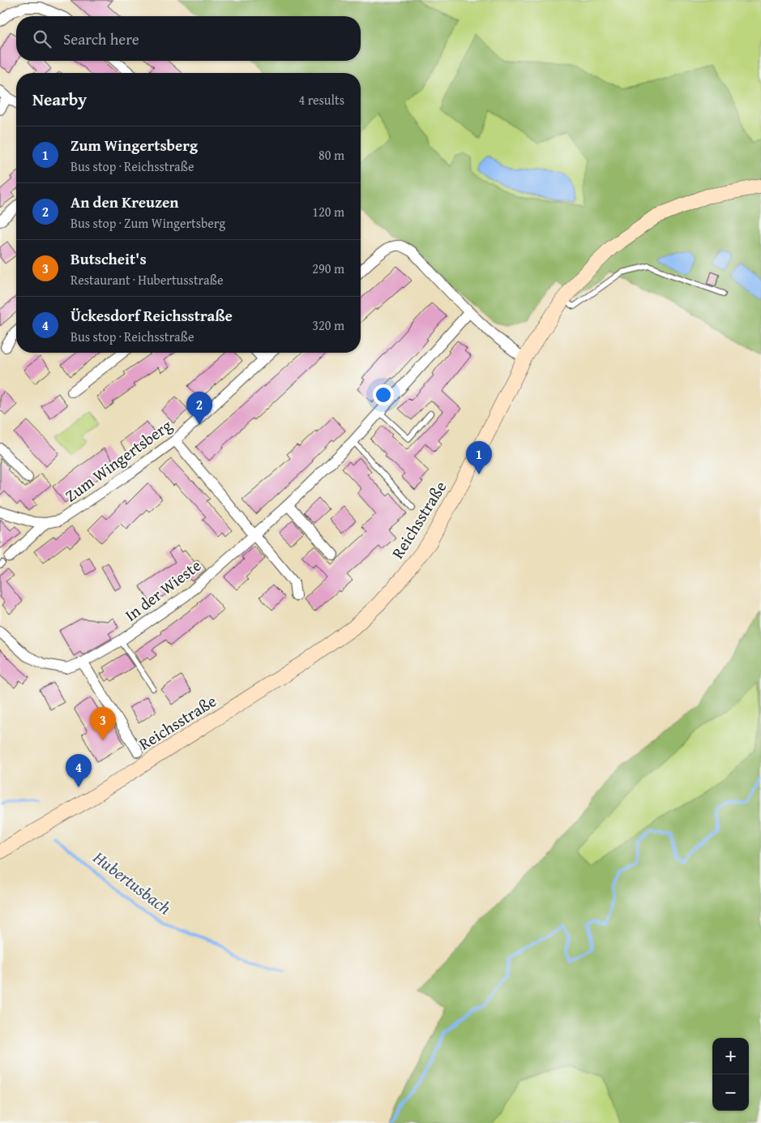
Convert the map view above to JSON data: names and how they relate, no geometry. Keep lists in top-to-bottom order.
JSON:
{
  "streets": {
    "main road": ["Reichsstraße"],
    "street": ["Zum Wingertsberg", "In der Wieste"]
  },
  "water": ["Hubertusbach"],
  "page": {
    "search": "Search here",
    "heading": ["Nearby", "4 results"],
    "list": [
      {
        "mark": "1",
        "name": "Zum Wingertsberg",
        "note": "Bus stop · Reichsstraße",
        "value": "80 m"
      },
      {
        "mark": "2",
        "name": "An den Kreuzen",
        "note": "Bus stop · Zum Wingertsberg",
        "value": "120 m"
      },
      {
        "mark": "3",
        "name": "Butscheit's",
        "note": "Restaurant · Hubertusstraße",
        "value": "290 m"
      },
      {
        "mark": "4",
        "name": "Ückesdorf Reichsstraße",
        "note": "Bus stop · Reichsstraße",
        "value": "320 m"
      }
    ],
    "pins": [
      "2",
      "1",
      "3",
      "4"
    ],
    "map_buttons": ["+", "−"]
  }
}
